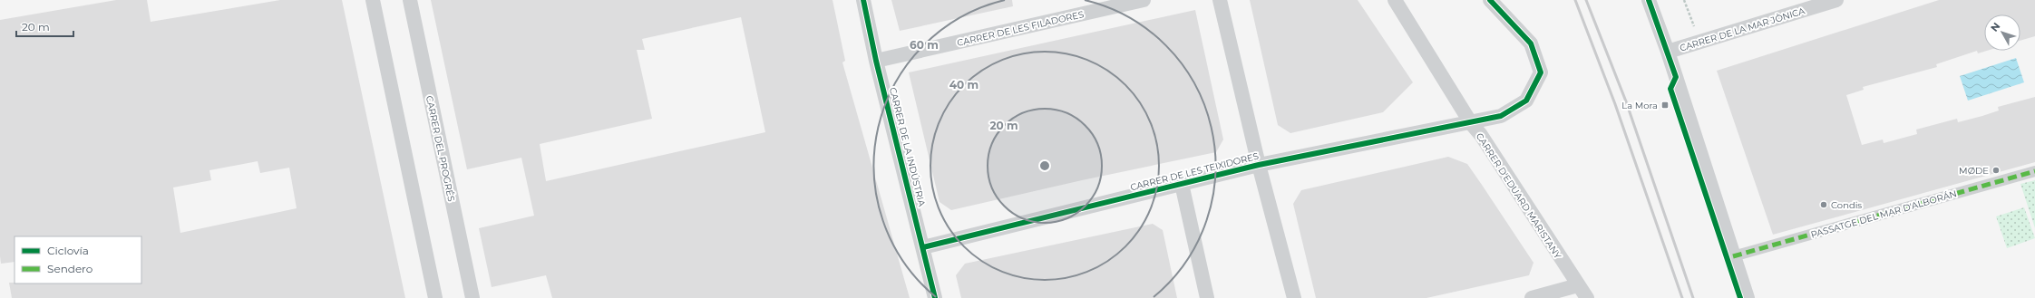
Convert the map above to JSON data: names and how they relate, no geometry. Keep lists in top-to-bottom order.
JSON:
{
  "streets": {
    "street": [
      "CARRER DE LES FILADORES",
      "CARRER DE LA MAR JÒNICA",
      "CARRER DE LA INDÚSTRIA",
      "CARRER DEL PROGRÉS",
      "CARRER DE LES TEIXIDORES",
      "CARRER D'EDUARD MARISTANY",
      "PASSATGE DEL MAR D'ALBORÁN"
    ]
  },
  "crossings": [
    ["CARRER DE LES FILADORES", "CARRER DE LA INDÚSTRIA"],
    ["CARRER DE LA INDÚSTRIA", "CARRER DE LES TEIXIDORES"],
    ["CARRER DE LES TEIXIDORES", "CARRER D'EDUARD MARISTANY"]
  ],
  "places": {
    "transit": ["La Mora"],
    "other": ["MØDE", "Condis"]
  },
  "legend": ["Ciclovía", "Sendero"],
  "scale_bar": "20 m",
  "north": "top left",
  "rings": ["60 m", "40 m", "20 m"]
}
